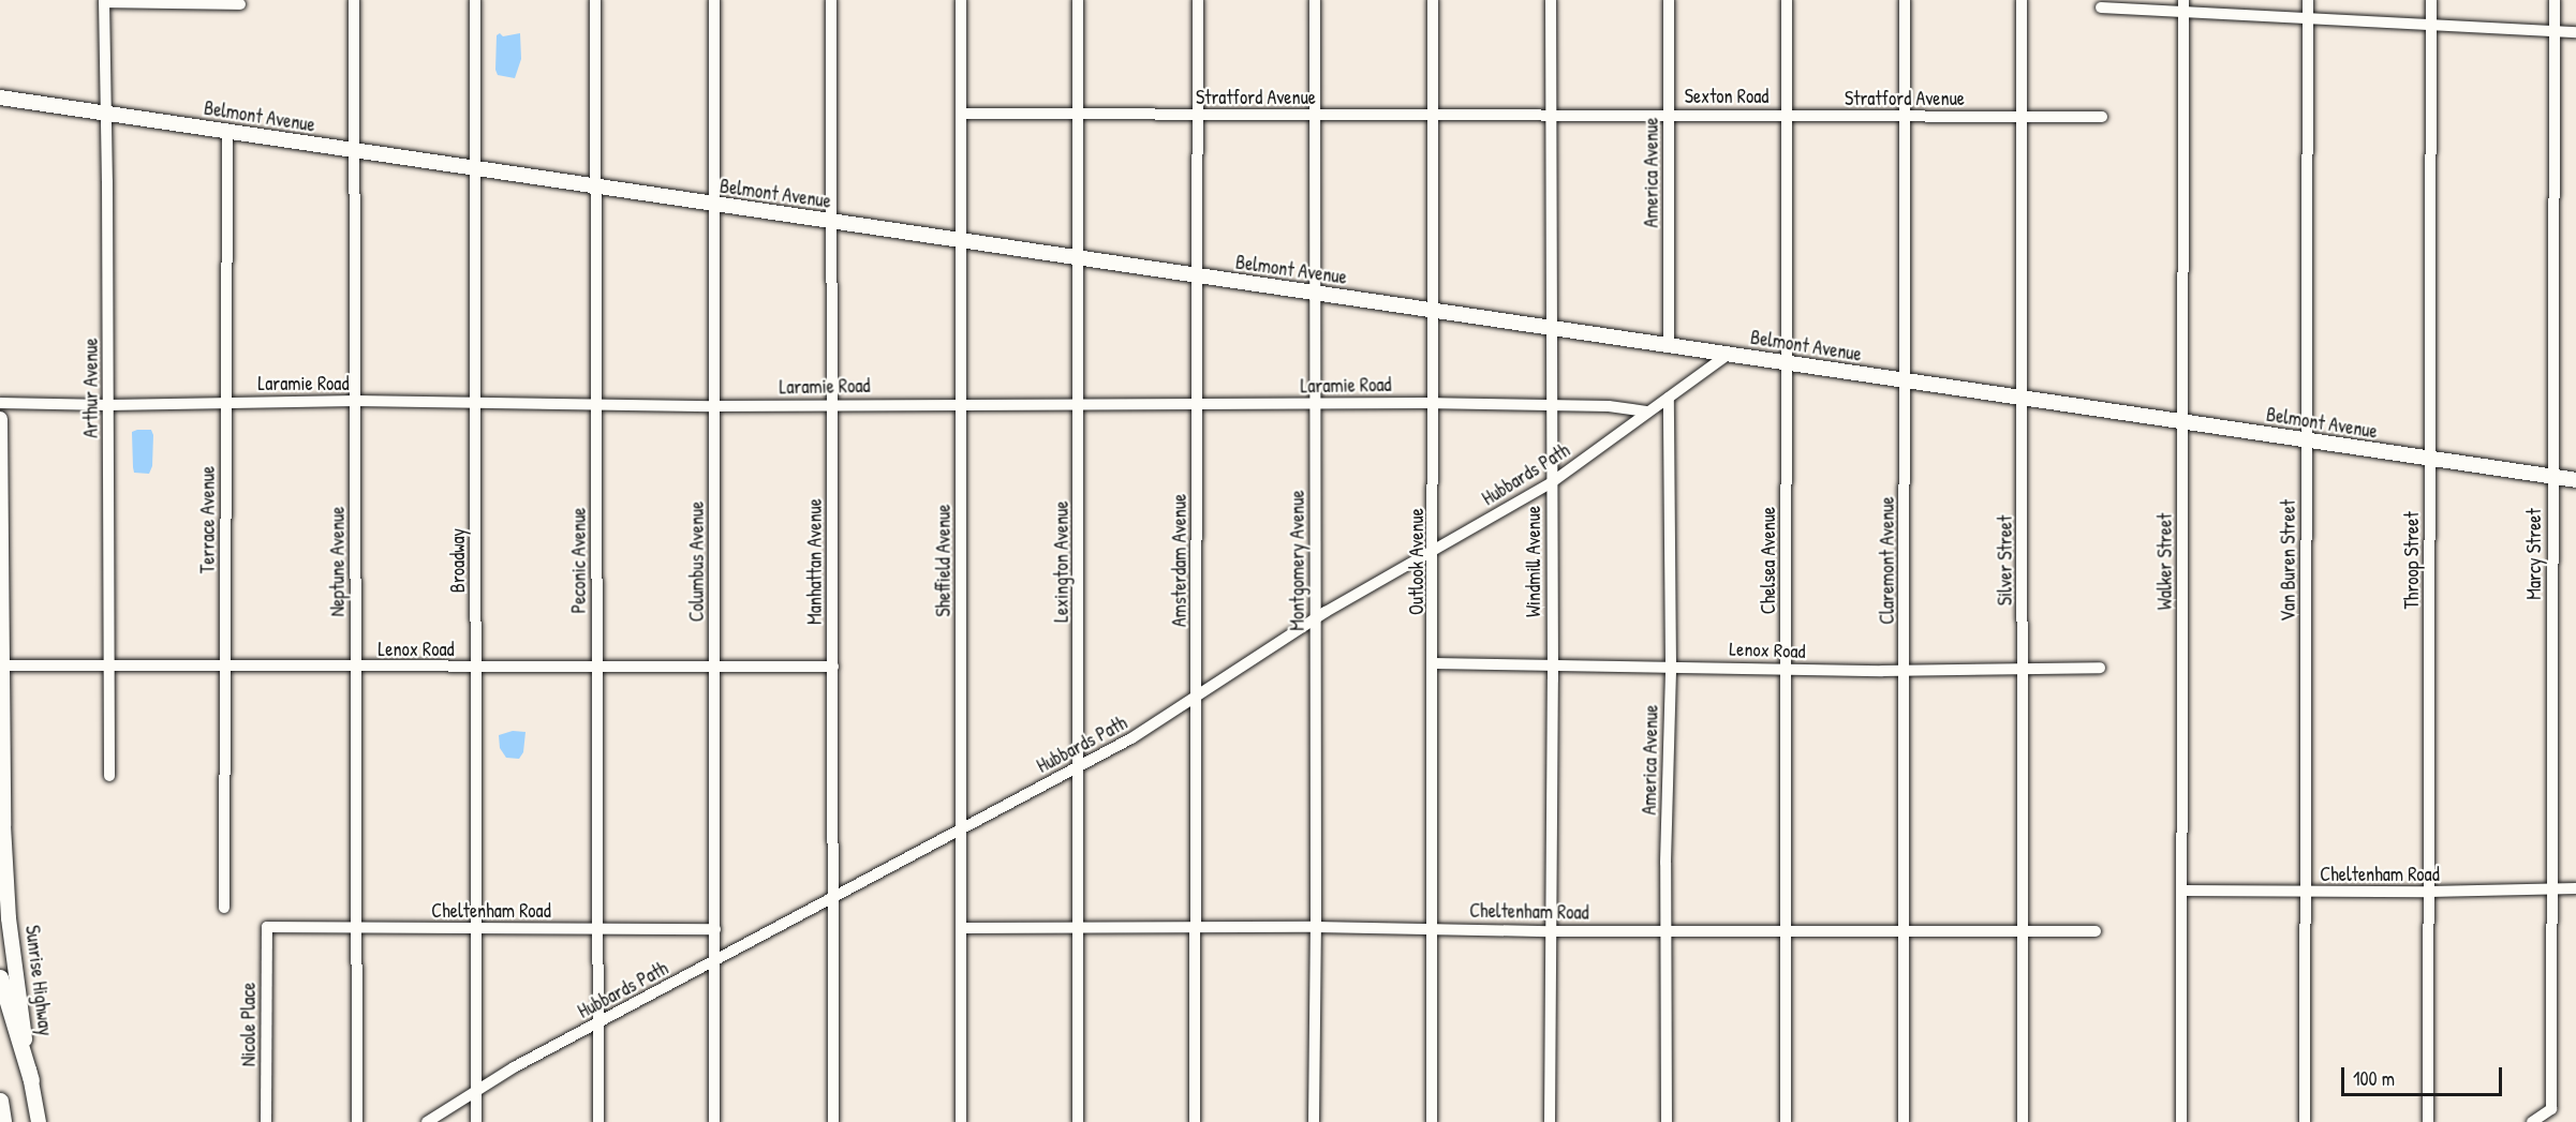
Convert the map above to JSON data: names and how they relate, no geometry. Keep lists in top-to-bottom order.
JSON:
{
  "streets": {
    "main road": ["Belmont Avenue", "Sunrise Highway"],
    "street": [
      "Sexton Road",
      "Stratford Avenue",
      "America Avenue",
      "Laramie Road",
      "Arthur Avenue",
      "Hubbards Path",
      "Terrace Avenue",
      "Marcy Street",
      "Broadway",
      "Peconic Avenue",
      "Sheffield Avenue",
      "Amsterdam Avenue",
      "Montgomery Avenue",
      "Chelsea Avenue",
      "Claremont Avenue",
      "Silver Street",
      "Van Buren Street",
      "Throop Street",
      "Neptune Avenue",
      "Columbus Avenue",
      "Manhattan Avenue",
      "Lexington Avenue",
      "Outlook Avenue",
      "Windmill Avenue",
      "Walker Street",
      "Lenox Road",
      "Cheltenham Road",
      "Nicole Place"
    ]
  },
  "crossings": [
    ["Sexton Road", "Stratford Avenue"],
    ["Sexton Road", "America Avenue"],
    ["Sexton Road", "Chelsea Avenue"],
    ["Sexton Road", "Windmill Avenue"],
    ["Stratford Avenue", "Sheffield Avenue"],
    ["Stratford Avenue", "Amsterdam Avenue"],
    ["Stratford Avenue", "Montgomery Avenue"],
    ["Stratford Avenue", "Chelsea Avenue"],
    ["Stratford Avenue", "Claremont Avenue"],
    ["Stratford Avenue", "Silver Street"],
    ["Stratford Avenue", "Lexington Avenue"],
    ["Stratford Avenue", "Outlook Avenue"],
    ["Stratford Avenue", "Windmill Avenue"],
    ["Belmont Avenue", "America Avenue"],
    ["Belmont Avenue", "Arthur Avenue"],
    ["Belmont Avenue", "Hubbards Path"],
    ["Belmont Avenue", "Terrace Avenue"],
    ["Belmont Avenue", "Marcy Street"],
    ["Belmont Avenue", "Broadway"],
    ["Belmont Avenue", "Peconic Avenue"],
    ["Belmont Avenue", "Sheffield Avenue"],
    ["Belmont Avenue", "Amsterdam Avenue"],
    ["Belmont Avenue", "Montgomery Avenue"],
    ["Belmont Avenue", "Chelsea Avenue"],
    ["Belmont Avenue", "Claremont Avenue"],
    ["Belmont Avenue", "Silver Street"],
    ["Belmont Avenue", "Van Buren Street"],
    ["Belmont Avenue", "Throop Street"],
    ["Belmont Avenue", "Neptune Avenue"],
    ["Belmont Avenue", "Columbus Avenue"],
    ["Belmont Avenue", "Manhattan Avenue"],
    ["Belmont Avenue", "Lexington Avenue"],
    ["Belmont Avenue", "Outlook Avenue"],
    ["Belmont Avenue", "Windmill Avenue"],
    ["Belmont Avenue", "Walker Street"],
    ["America Avenue", "Hubbards Path"],
    ["America Avenue", "Lenox Road"],
    ["America Avenue", "Cheltenham Road"],
    ["Laramie Road", "Arthur Avenue"],
    ["Laramie Road", "Hubbards Path"],
    ["Laramie Road", "Terrace Avenue"],
    ["Laramie Road", "Broadway"],
    ["Laramie Road", "Peconic Avenue"],
    ["Laramie Road", "Sheffield Avenue"],
    ["Laramie Road", "Amsterdam Avenue"],
    ["Laramie Road", "Montgomery Avenue"],
    ["Laramie Road", "Neptune Avenue"],
    ["Laramie Road", "Columbus Avenue"],
    ["Laramie Road", "Manhattan Avenue"],
    ["Laramie Road", "Lexington Avenue"],
    ["Laramie Road", "Outlook Avenue"],
    ["Laramie Road", "Windmill Avenue"],
    ["Arthur Avenue", "Lenox Road"],
    ["Hubbards Path", "Broadway"],
    ["Hubbards Path", "Peconic Avenue"],
    ["Hubbards Path", "Sheffield Avenue"],
    ["Hubbards Path", "Amsterdam Avenue"],
    ["Hubbards Path", "Montgomery Avenue"],
    ["Hubbards Path", "Columbus Avenue"],
    ["Hubbards Path", "Manhattan Avenue"],
    ["Hubbards Path", "Lexington Avenue"],
    ["Hubbards Path", "Outlook Avenue"],
    ["Hubbards Path", "Windmill Avenue"],
    ["Terrace Avenue", "Lenox Road"],
    ["Marcy Street", "Cheltenham Road"],
    ["Broadway", "Lenox Road"],
    ["Broadway", "Cheltenham Road"],
    ["Peconic Avenue", "Lenox Road"],
    ["Peconic Avenue", "Cheltenham Road"],
    ["Sheffield Avenue", "Cheltenham Road"],
    ["Amsterdam Avenue", "Cheltenham Road"],
    ["Montgomery Avenue", "Cheltenham Road"],
    ["Chelsea Avenue", "Lenox Road"],
    ["Chelsea Avenue", "Cheltenham Road"],
    ["Claremont Avenue", "Lenox Road"],
    ["Claremont Avenue", "Cheltenham Road"],
    ["Silver Street", "Lenox Road"],
    ["Silver Street", "Cheltenham Road"],
    ["Van Buren Street", "Cheltenham Road"],
    ["Throop Street", "Cheltenham Road"],
    ["Neptune Avenue", "Lenox Road"],
    ["Neptune Avenue", "Cheltenham Road"],
    ["Columbus Avenue", "Lenox Road"],
    ["Columbus Avenue", "Cheltenham Road"],
    ["Manhattan Avenue", "Lenox Road"],
    ["Lexington Avenue", "Cheltenham Road"],
    ["Outlook Avenue", "Lenox Road"],
    ["Outlook Avenue", "Cheltenham Road"],
    ["Windmill Avenue", "Lenox Road"],
    ["Windmill Avenue", "Cheltenham Road"],
    ["Walker Street", "Cheltenham Road"],
    ["Lenox Road", "Sunrise Highway"],
    ["Cheltenham Road", "Nicole Place"]
  ],
  "scale_bar": "100 m"
}
